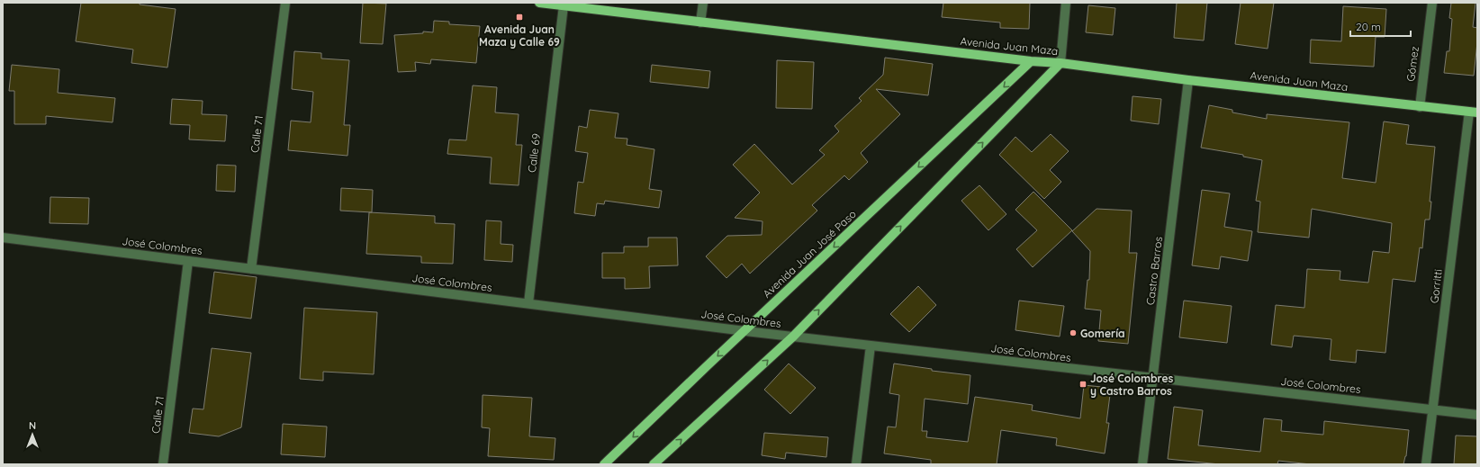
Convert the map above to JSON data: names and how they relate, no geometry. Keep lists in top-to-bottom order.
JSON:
{
  "streets": {
    "main road": ["Avenida Juan Maza", "Avenida Juan José Paso"],
    "street": [
      "Gómez",
      "Calle 71",
      "Calle 69",
      "José Colombres",
      "Castro Barros",
      "Gorritti"
    ]
  },
  "crossings": [
    ["Avenida Juan Maza", "Gómez"],
    ["Avenida Juan Maza", "Calle 69"],
    ["Avenida Juan Maza", "Avenida Juan José Paso"],
    ["Avenida Juan Maza", "Castro Barros"],
    ["Avenida Juan Maza", "Gorritti"],
    ["Calle 71", "José Colombres"],
    ["Calle 69", "José Colombres"],
    ["José Colombres", "Avenida Juan José Paso"],
    ["José Colombres", "Castro Barros"],
    ["José Colombres", "Gorritti"]
  ],
  "places": {
    "transit": ["Avenida Juan Maza y Calle 69", "José Colombres y Castro Barros"],
    "other": ["Gomería"]
  },
  "scale_bar": "20 m",
  "north": "top"
}
